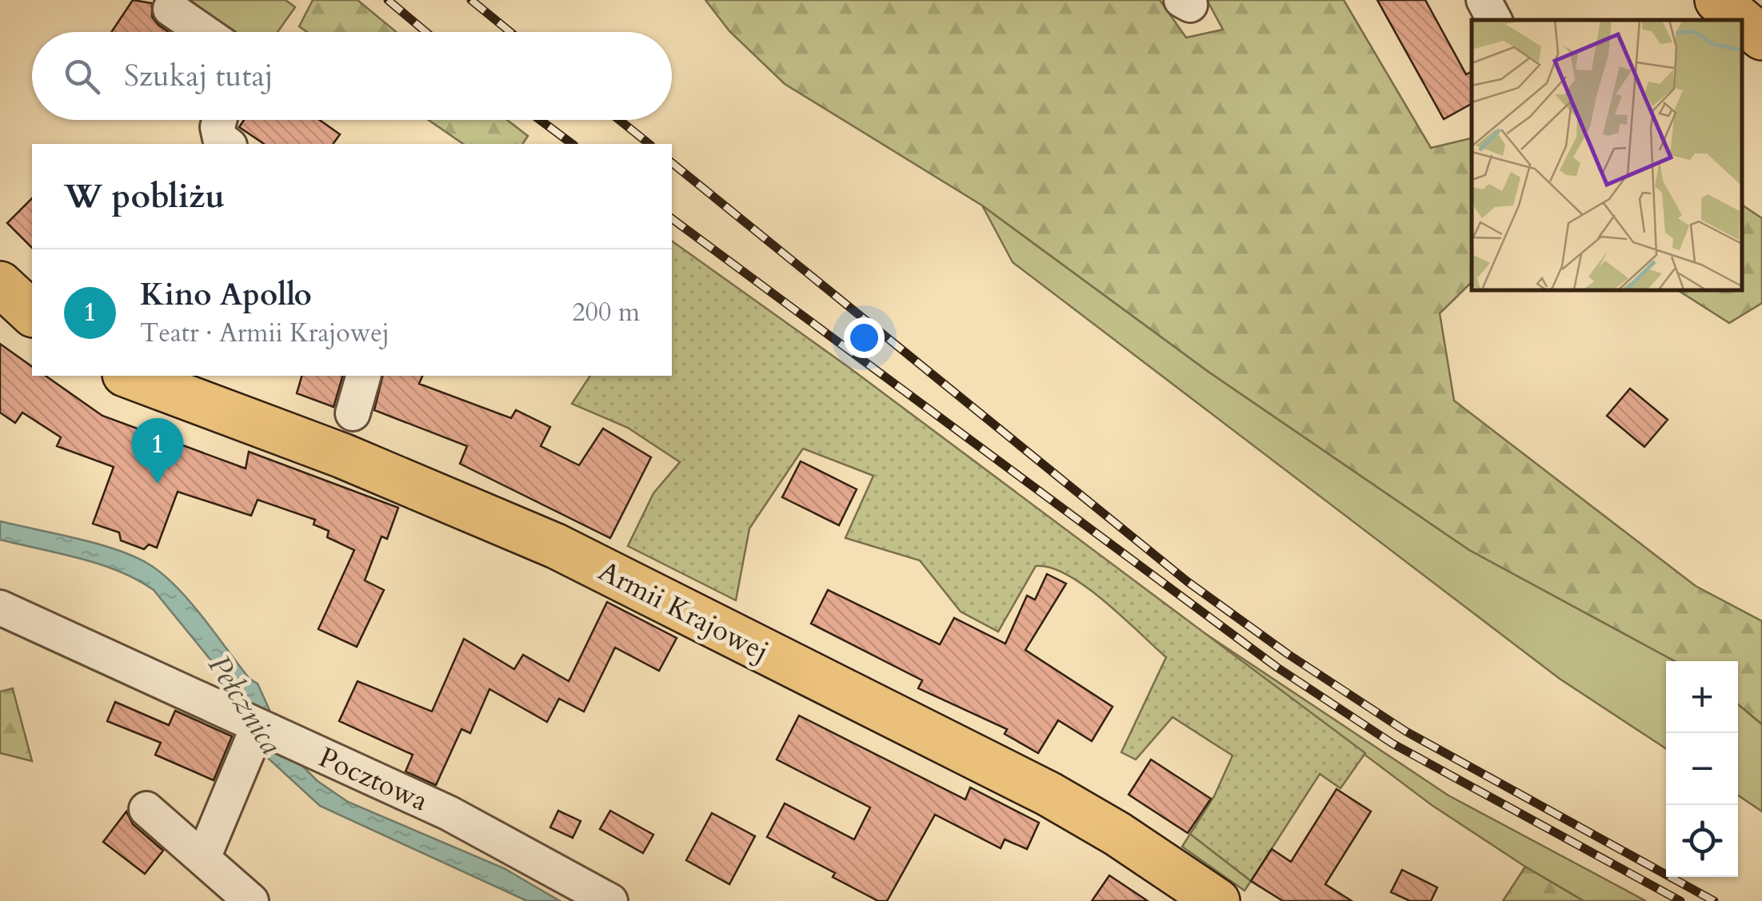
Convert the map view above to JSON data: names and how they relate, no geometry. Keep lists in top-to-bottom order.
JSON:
{
  "streets": {
    "main road": ["Armii Krajowej"],
    "street": ["Pocztowa"]
  },
  "water": ["Pełcznica"],
  "page": {
    "search": "Szukaj tutaj",
    "heading": "W pobliżu",
    "list": [
      {
        "mark": "1",
        "name": "Kino Apollo",
        "note": "Teatr · Armii Krajowej",
        "value": "200 m"
      }
    ],
    "pins": "1",
    "map_buttons": ["+", "−"]
  }
}
